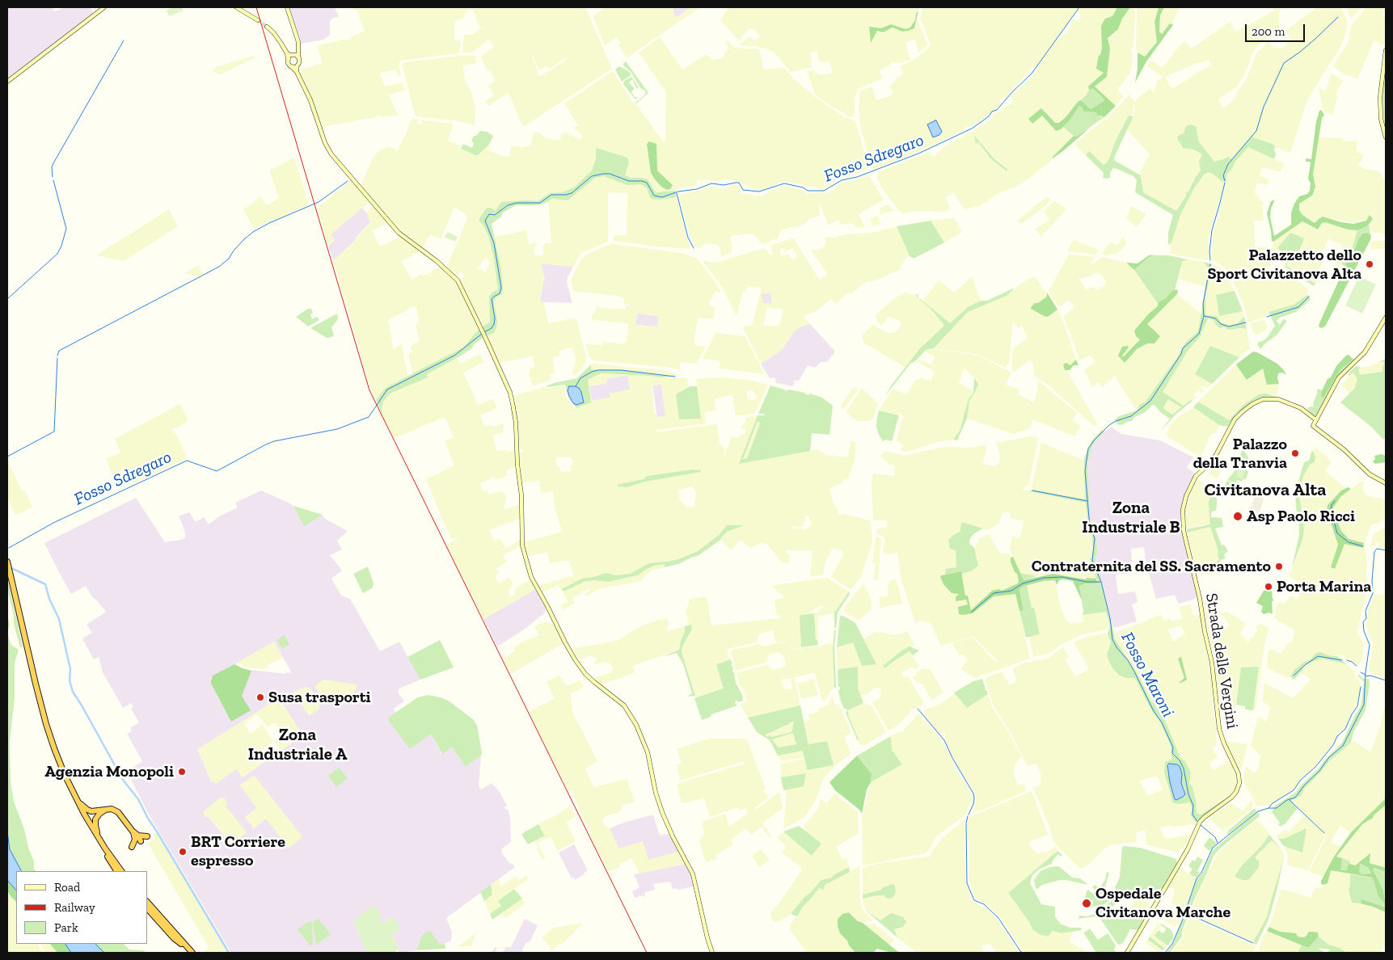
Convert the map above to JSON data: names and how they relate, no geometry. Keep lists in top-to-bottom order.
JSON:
{
  "streets": {
    "main road": ["Strada delle Vergini"]
  },
  "districts": ["Civitanova Alta", "Zona Industriale B", "Zona Industriale A"],
  "water": ["Fosso Sdregaro", "Fosso Maroni"],
  "places": [
    "Palazzetto dello Sport Civitanova Alta",
    "Palazzo della Tranvia",
    "Asp Paolo Ricci",
    "Contraternita del SS. Sacramento",
    "Porta Marina",
    "Susa trasporti",
    "Agenzia Monopoli",
    "BRT Corriere espresso",
    "Ospedale Civitanova Marche"
  ],
  "legend": ["Road", "Railway", "Park"],
  "scale_bar": "200 m"
}
